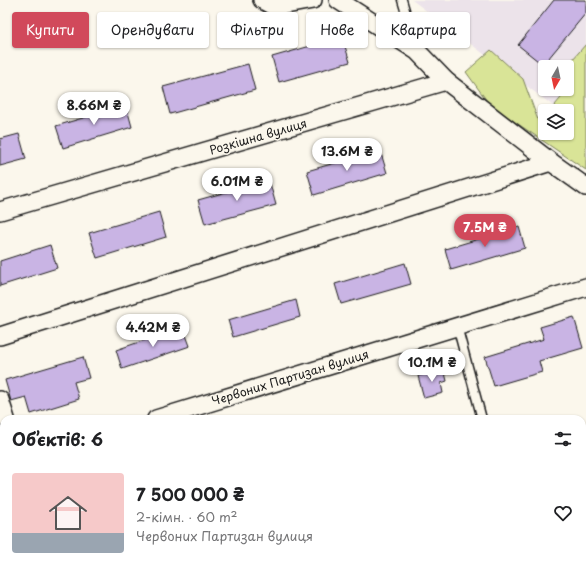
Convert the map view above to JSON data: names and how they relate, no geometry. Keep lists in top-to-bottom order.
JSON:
{
  "streets": {
    "street": ["Розкішна вулиця", "Червоних Партизан вулиця"]
  },
  "north": "bottom",
  "page": {
    "chip": [
      "Купити",
      "Орендувати",
      "Фільтри",
      "Нове",
      "Квартира"
    ],
    "price": [
      "8.66M ₴",
      "13.6M ₴",
      "6.01M ₴",
      "7.5M ₴",
      "4.42M ₴",
      "10.1M ₴"
    ],
    "heading": "Об’єктів: 6",
    "list": [
      {
        "name": "7 500 000 ₴",
        "note": "2-кімн. · 60 m² · Червоних Партизан вулиця"
      }
    ]
  }
}
